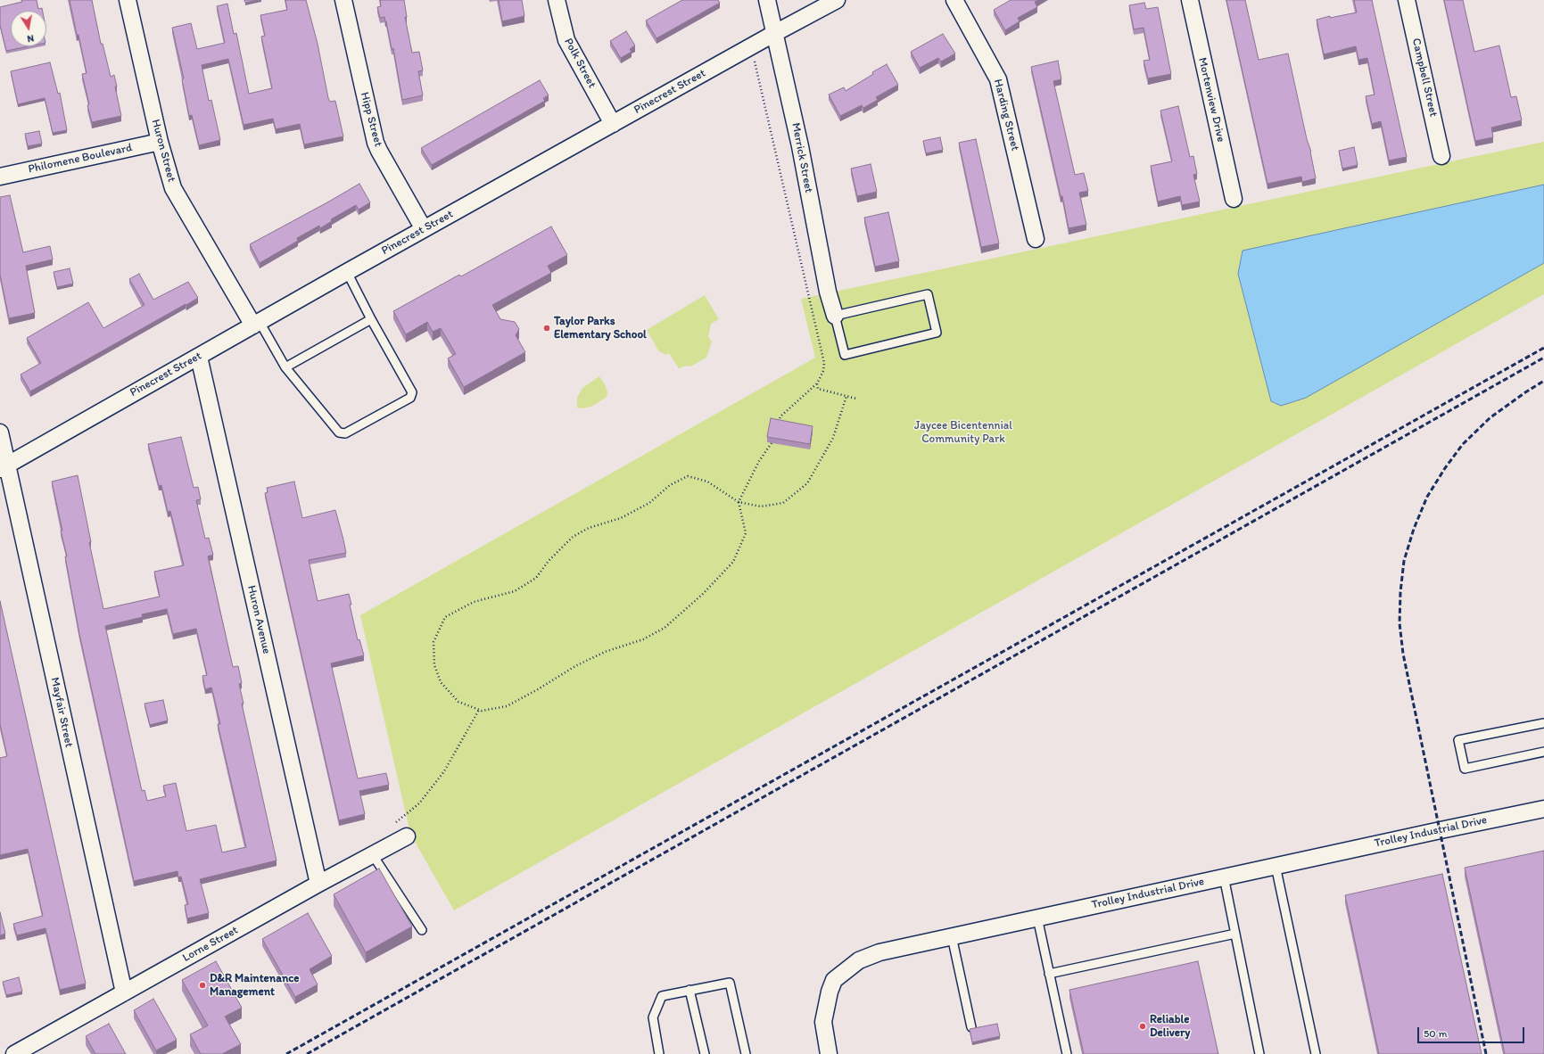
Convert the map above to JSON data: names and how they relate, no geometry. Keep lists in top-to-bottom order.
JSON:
{
  "streets": {
    "street": [
      "Polk Street",
      "Campbell Street",
      "Pinecrest Street",
      "Mortenview Drive",
      "Harding Street",
      "Hipp Street",
      "Huron Street",
      "Merrick Street",
      "Philomene Boulevard",
      "Huron Avenue",
      "Mayfair Street",
      "Trolley Industrial Drive",
      "Lorne Street"
    ]
  },
  "crossings": [
    ["Polk Street", "Pinecrest Street"],
    ["Pinecrest Street", "Hipp Street"],
    ["Pinecrest Street", "Huron Street"],
    ["Pinecrest Street", "Merrick Street"],
    ["Pinecrest Street", "Huron Avenue"],
    ["Pinecrest Street", "Mayfair Street"],
    ["Huron Street", "Philomene Boulevard"],
    ["Huron Avenue", "Lorne Street"],
    ["Mayfair Street", "Lorne Street"]
  ],
  "parks": ["Jaycee Bicentennial Community Park"],
  "places": ["Taylor Parks Elementary School", "D&R Maintenance Management", "Reliable Delivery"],
  "scale_bar": "50 m",
  "north": "bottom"
}
